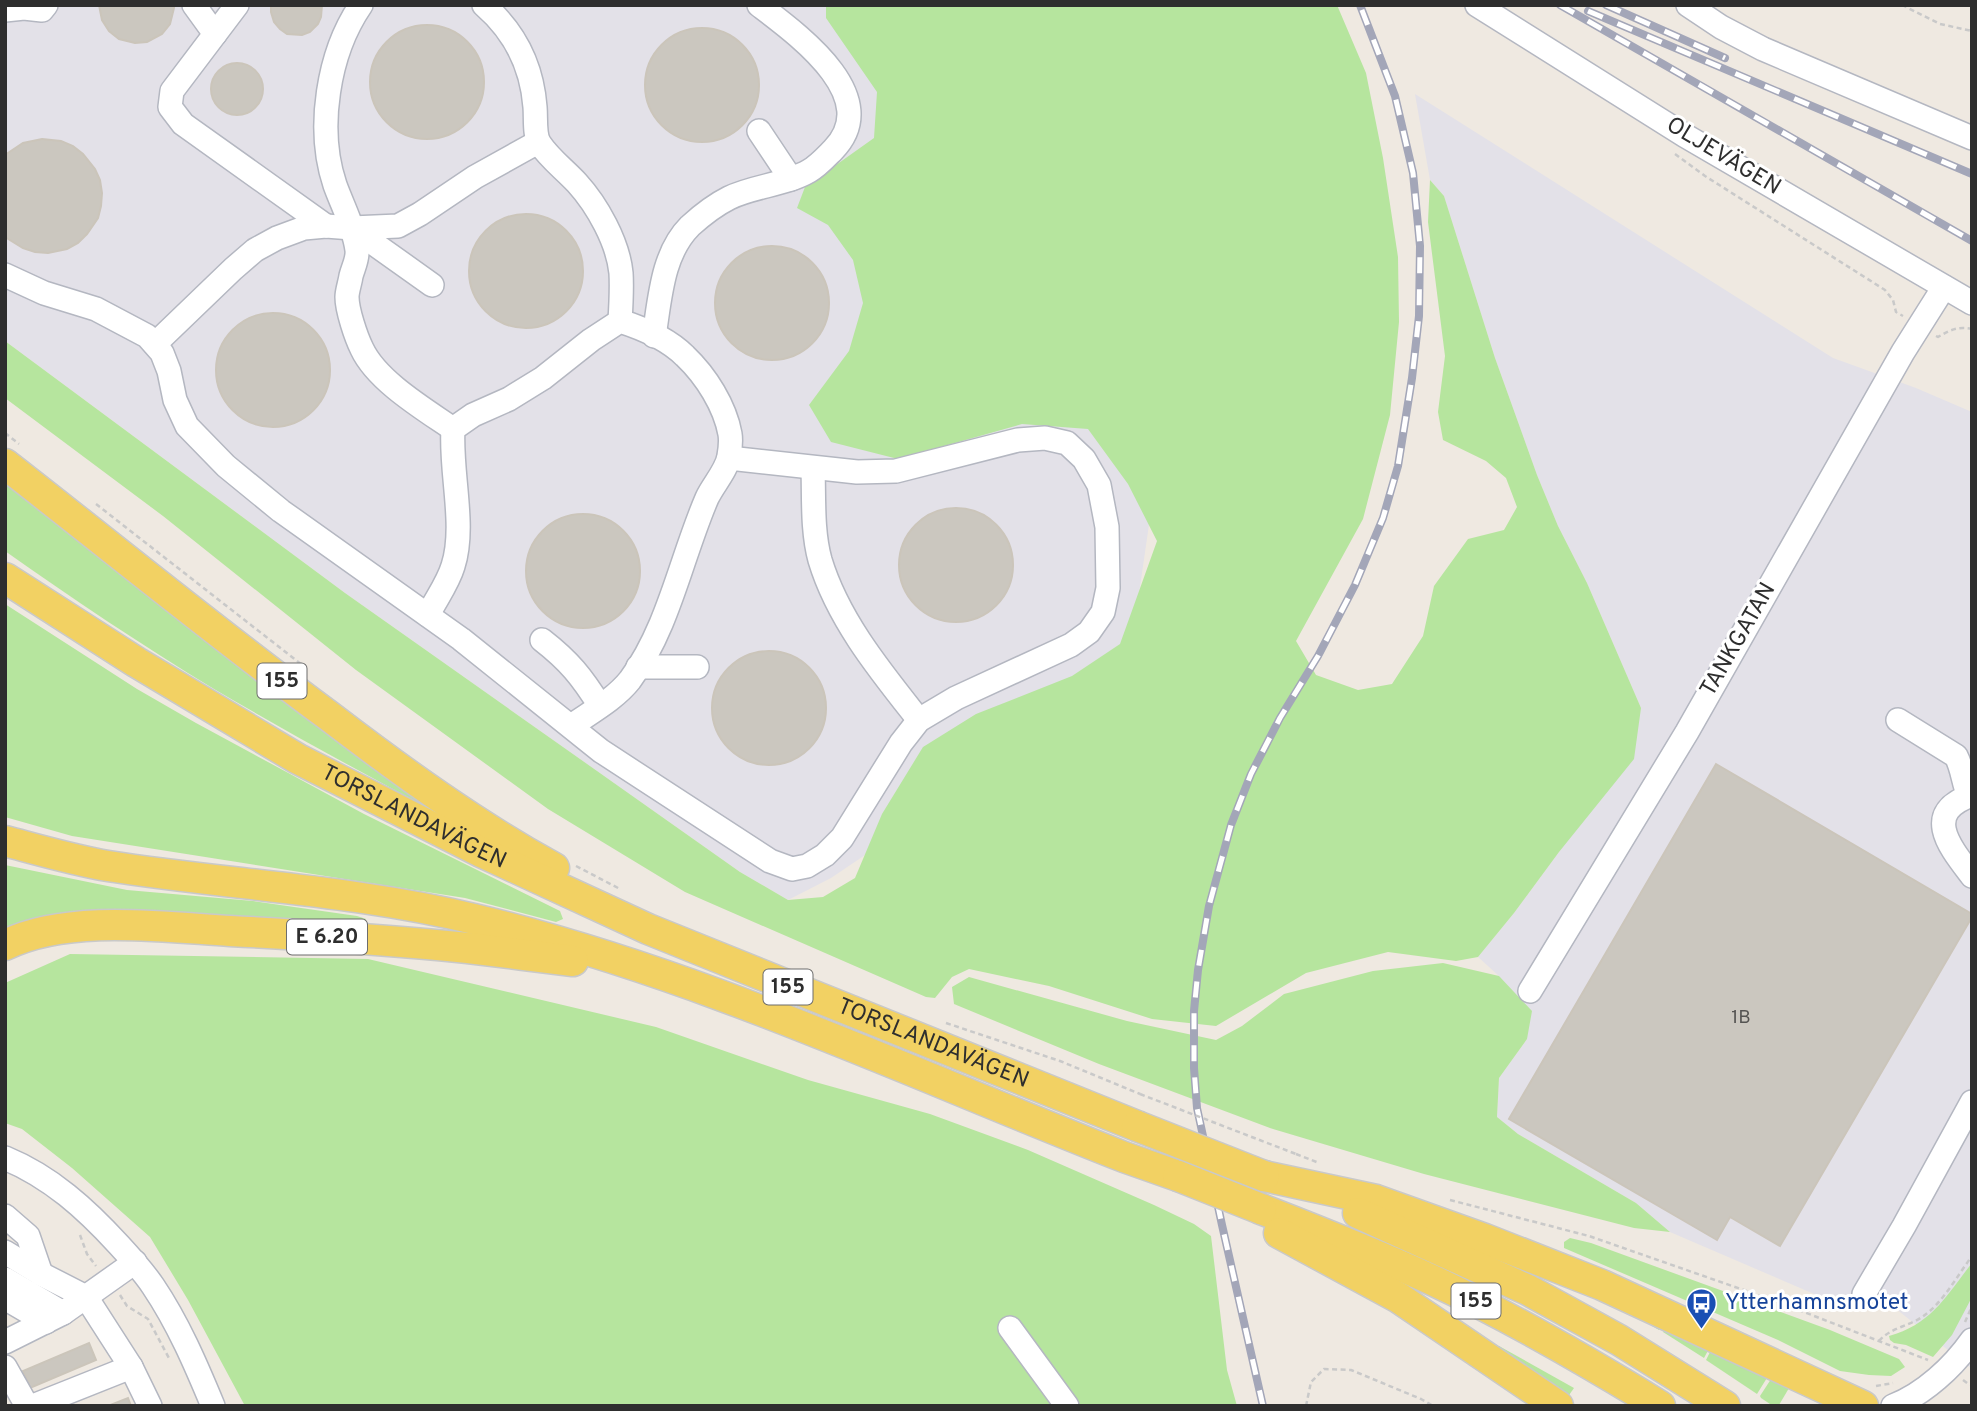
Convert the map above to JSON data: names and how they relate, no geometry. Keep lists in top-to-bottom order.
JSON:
{
  "streets": {
    "main road": ["155", "TORSLANDAVÄGEN", "E 6.20"],
    "street": ["OLJEVÄGEN", "TANKGATAN"]
  },
  "crossings": [
    ["OLJEVÄGEN", "TANKGATAN"],
    ["155", "TORSLANDAVÄGEN"],
    ["TORSLANDAVÄGEN", "E 6.20"]
  ],
  "places": {
    "bus stop": ["Ytterhamnsmotet"]
  },
  "house_numbers": ["1B"]
}
